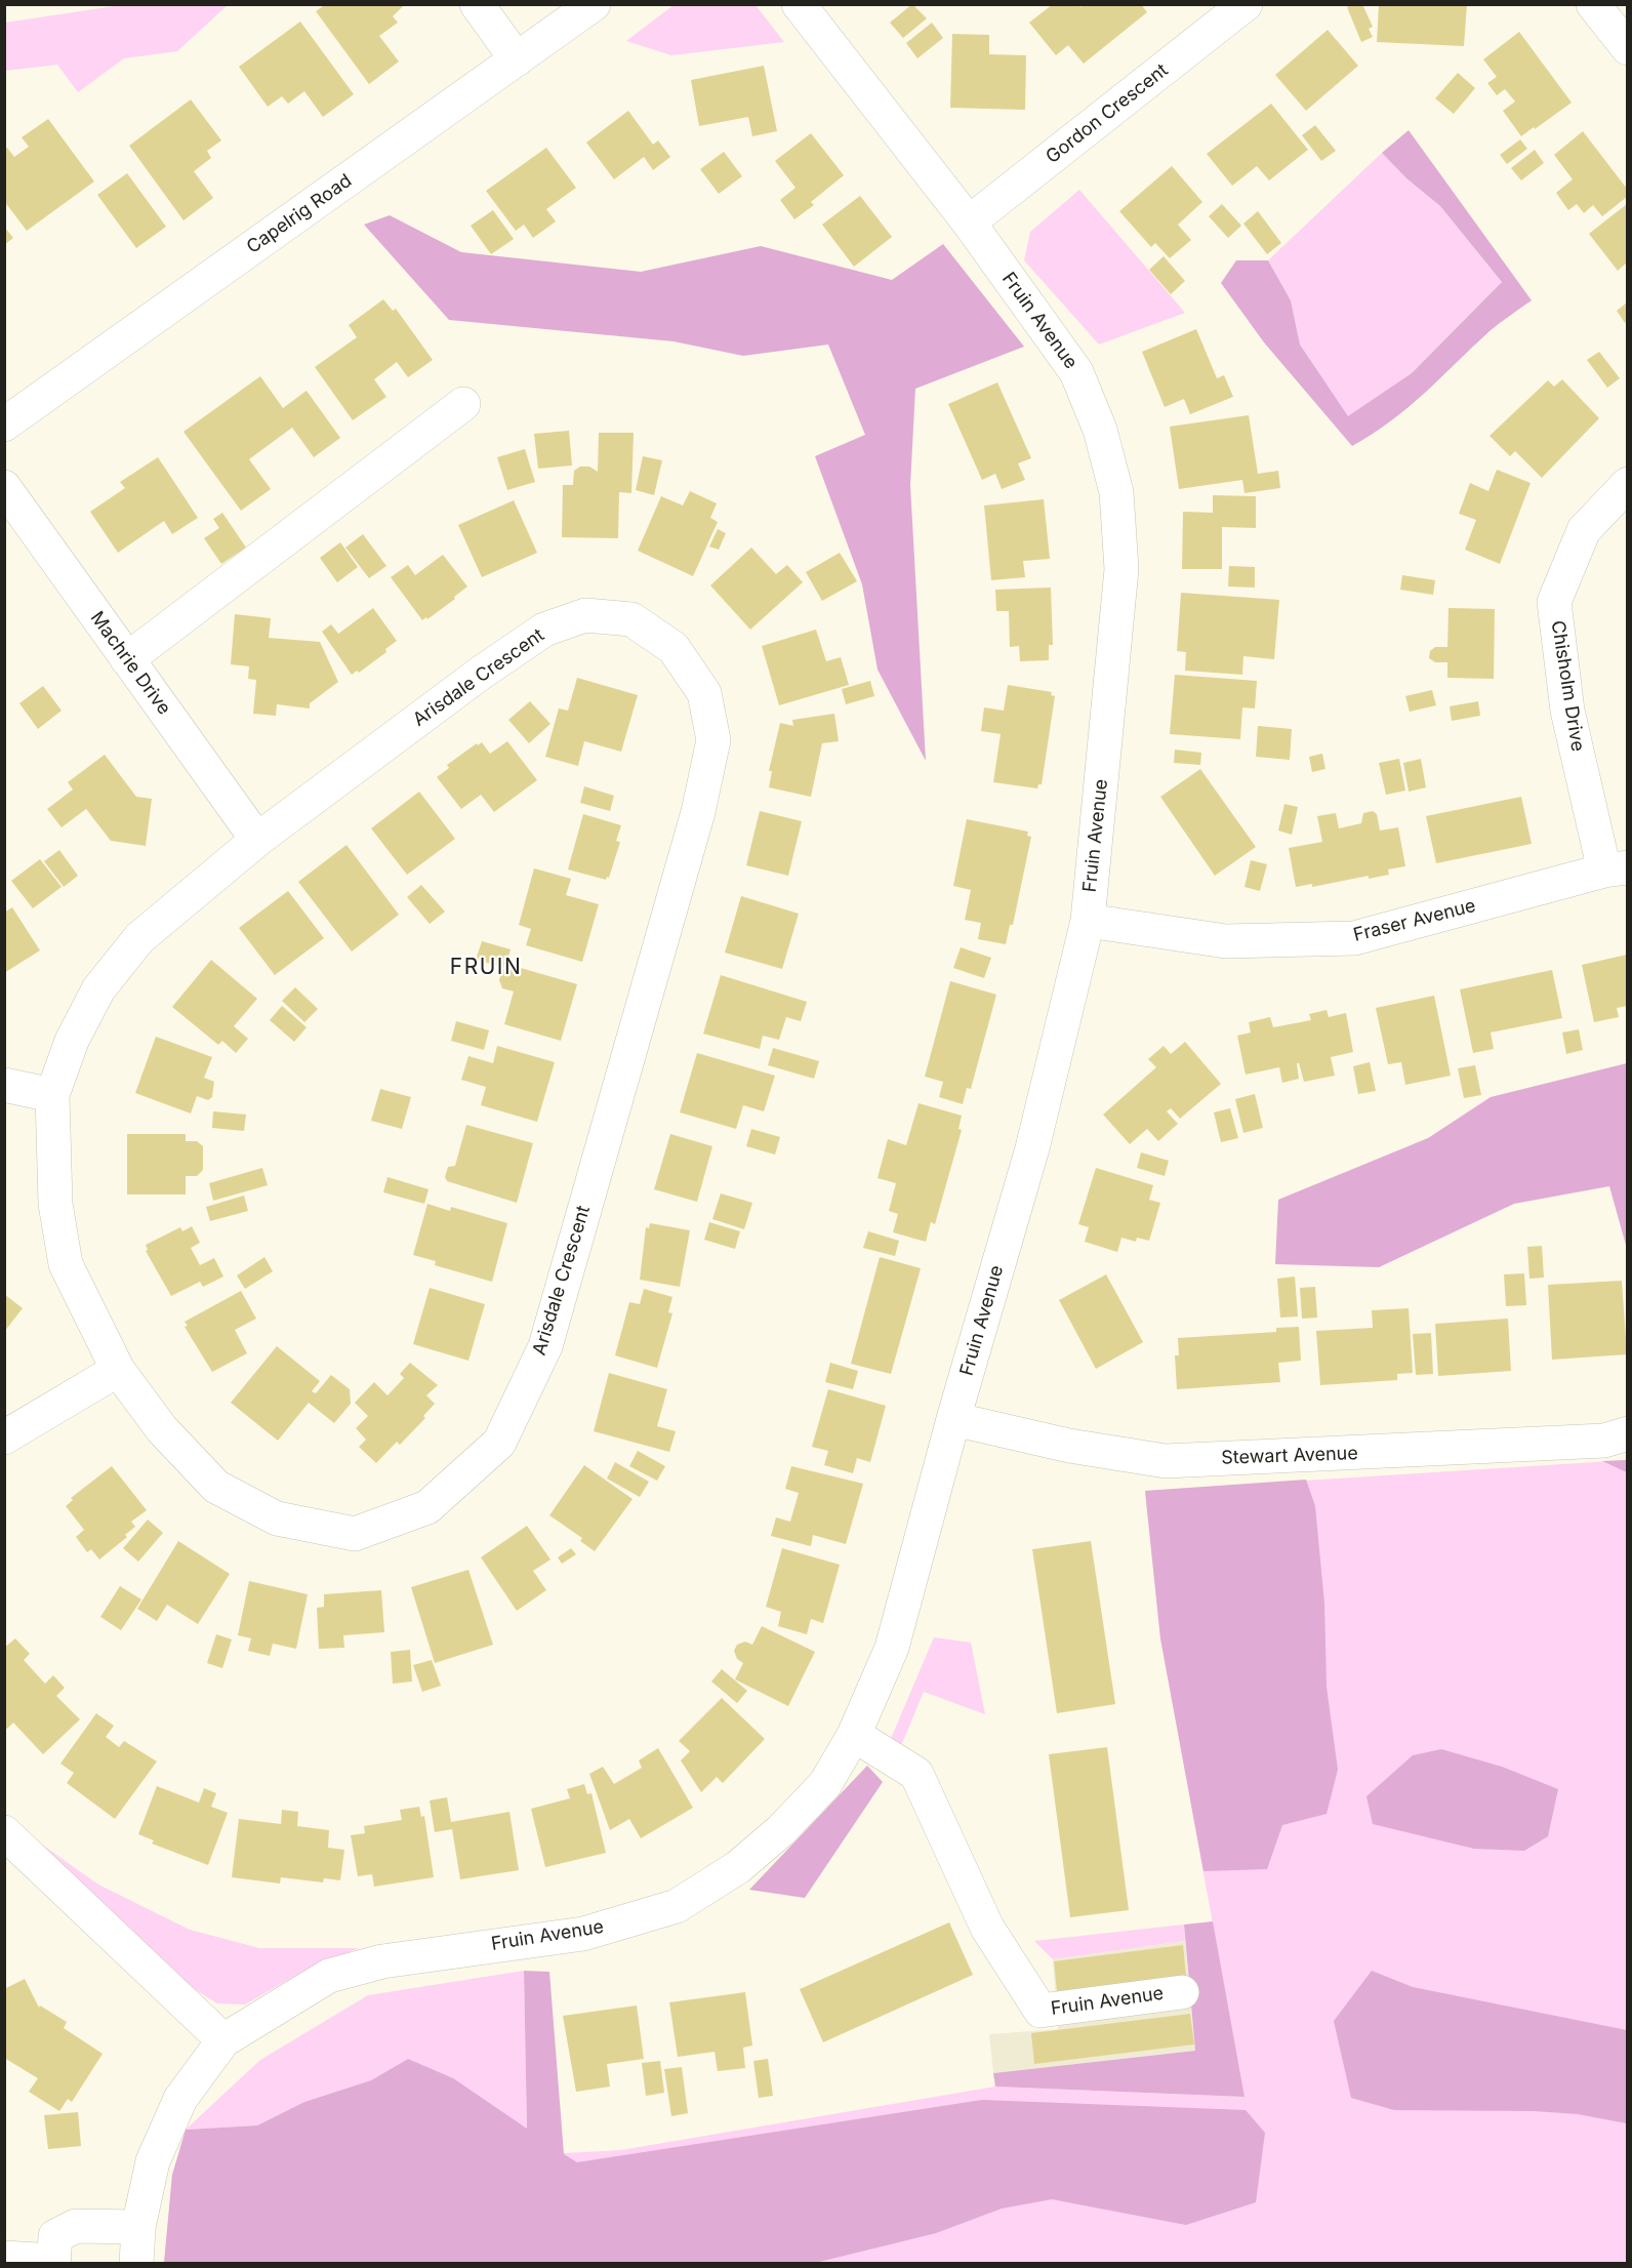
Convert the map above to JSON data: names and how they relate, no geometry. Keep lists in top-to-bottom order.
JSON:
{
  "streets": {
    "street": [
      "Gordon Crescent",
      "Capelrig Road",
      "Fruin Avenue",
      "Machrie Drive",
      "Arisdale Crescent",
      "Chisholm Drive",
      "Fraser Avenue",
      "Stewart Avenue"
    ]
  },
  "crossings": [
    ["Gordon Crescent", "Fruin Avenue"],
    ["Fruin Avenue", "Fraser Avenue"],
    ["Fruin Avenue", "Stewart Avenue"],
    ["Machrie Drive", "Arisdale Crescent"],
    ["Chisholm Drive", "Fraser Avenue"]
  ],
  "districts": ["FRUIN"]
}
